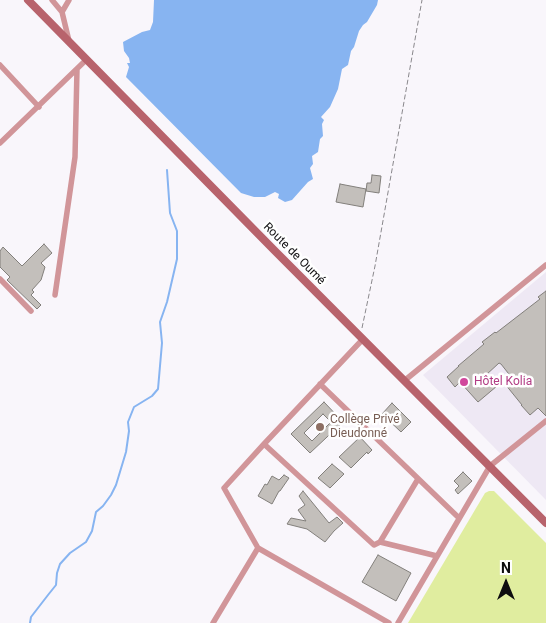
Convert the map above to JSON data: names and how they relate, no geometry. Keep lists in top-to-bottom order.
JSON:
{
  "streets": {
    "main road": ["Route de Oumé"]
  },
  "places": ["Hôtel Kolia", "Collège Privé Dieudonné"],
  "north": "top"
}
